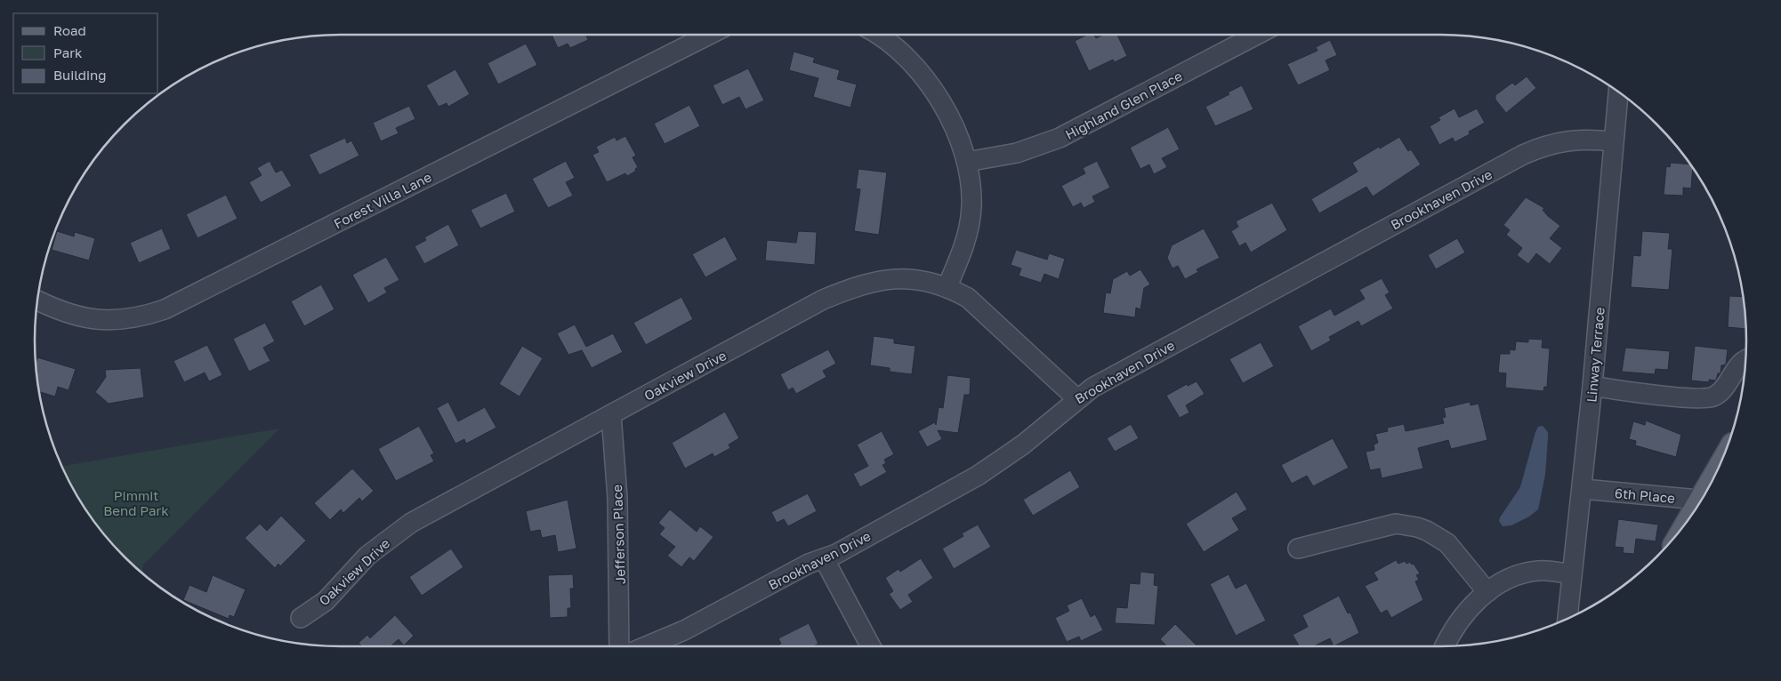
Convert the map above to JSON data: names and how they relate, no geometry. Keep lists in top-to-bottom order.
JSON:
{
  "streets": {
    "street": [
      "Highland Glen Place",
      "Brookhaven Drive",
      "Forest Villa Lane",
      "Linway Terrace",
      "Oakview Drive",
      "6th Place",
      "Jefferson Place"
    ]
  },
  "crossings": [
    ["Brookhaven Drive", "Linway Terrace"],
    ["Brookhaven Drive", "Oakview Drive"],
    ["Linway Terrace", "6th Place"],
    ["Oakview Drive", "Jefferson Place"]
  ],
  "parks": ["Pimmit Bend Park"],
  "legend": ["Road", "Park", "Building"]
}
